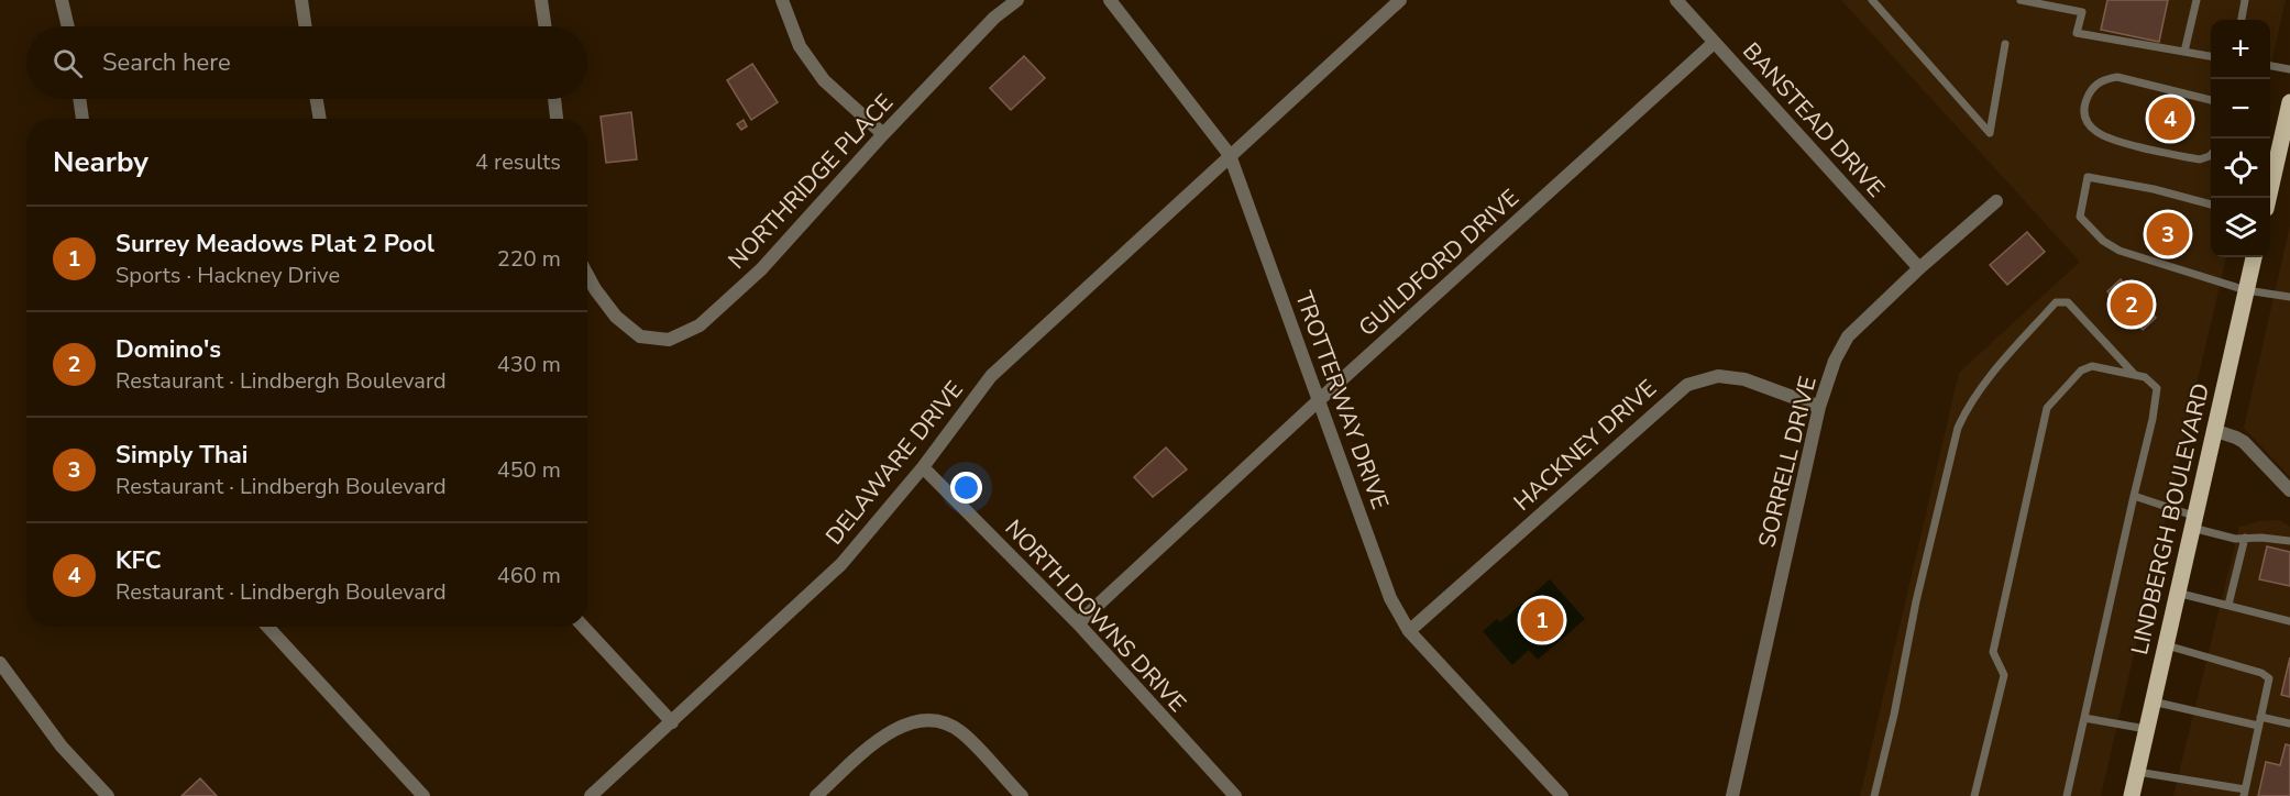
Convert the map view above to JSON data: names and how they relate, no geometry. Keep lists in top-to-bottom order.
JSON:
{
  "streets": {
    "main road": ["LINDBERGH BOULEVARD"],
    "street": [
      "BANSTEAD DRIVE",
      "NORTHRIDGE PLACE",
      "GUILDFORD DRIVE",
      "TROTTERWAY DRIVE",
      "HACKNEY DRIVE",
      "SORRELL DRIVE",
      "DELAWARE DRIVE",
      "NORTH DOWNS DRIVE"
    ]
  },
  "crossings": [
    ["BANSTEAD DRIVE", "GUILDFORD DRIVE"],
    ["BANSTEAD DRIVE", "SORRELL DRIVE"],
    ["GUILDFORD DRIVE", "TROTTERWAY DRIVE"],
    ["GUILDFORD DRIVE", "NORTH DOWNS DRIVE"],
    ["TROTTERWAY DRIVE", "HACKNEY DRIVE"],
    ["TROTTERWAY DRIVE", "DELAWARE DRIVE"],
    ["HACKNEY DRIVE", "SORRELL DRIVE"],
    ["DELAWARE DRIVE", "NORTH DOWNS DRIVE"]
  ],
  "page": {
    "map_buttons": ["+", "−"],
    "search": "Search here",
    "pins": [
      "4",
      "3",
      "2",
      "1"
    ],
    "heading": ["Nearby", "4 results"],
    "list": [
      {
        "mark": "1",
        "name": "Surrey Meadows Plat 2 Pool",
        "note": "Sports · Hackney Drive",
        "value": "220 m"
      },
      {
        "mark": "2",
        "name": "Domino's",
        "note": "Restaurant · Lindbergh Boulevard",
        "value": "430 m"
      },
      {
        "mark": "3",
        "name": "Simply Thai",
        "note": "Restaurant · Lindbergh Boulevard",
        "value": "450 m"
      },
      {
        "mark": "4",
        "name": "KFC",
        "note": "Restaurant · Lindbergh Boulevard",
        "value": "460 m"
      }
    ]
  }
}
